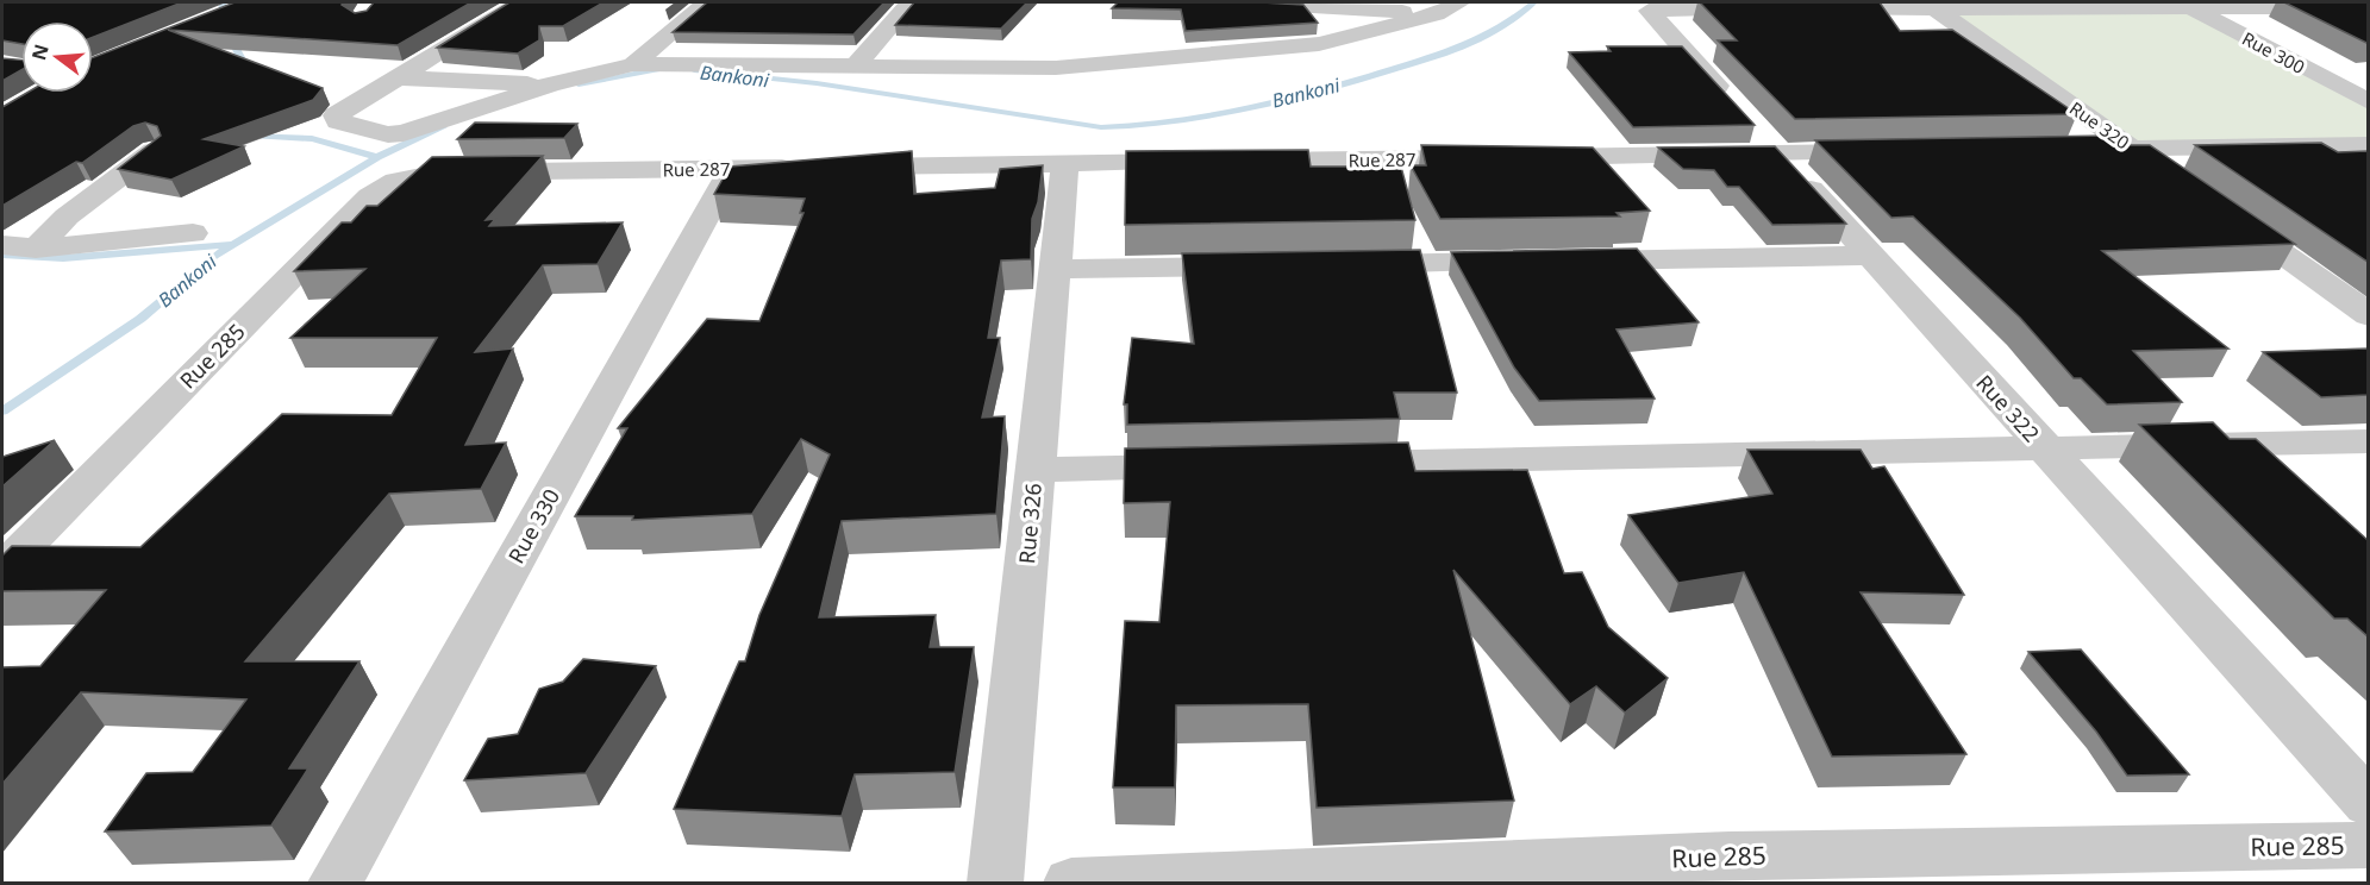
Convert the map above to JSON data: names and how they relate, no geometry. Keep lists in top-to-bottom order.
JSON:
{
  "streets": {
    "street": [
      "Rue 300",
      "Rue 320",
      "Rue 287",
      "Rue 285",
      "Rue 322",
      "Rue 326",
      "Rue 330"
    ]
  },
  "crossings": [
    ["Rue 287", "Rue 285"],
    ["Rue 287", "Rue 326"],
    ["Rue 287", "Rue 330"]
  ],
  "water": ["Bankoni"],
  "north": "left"
}
